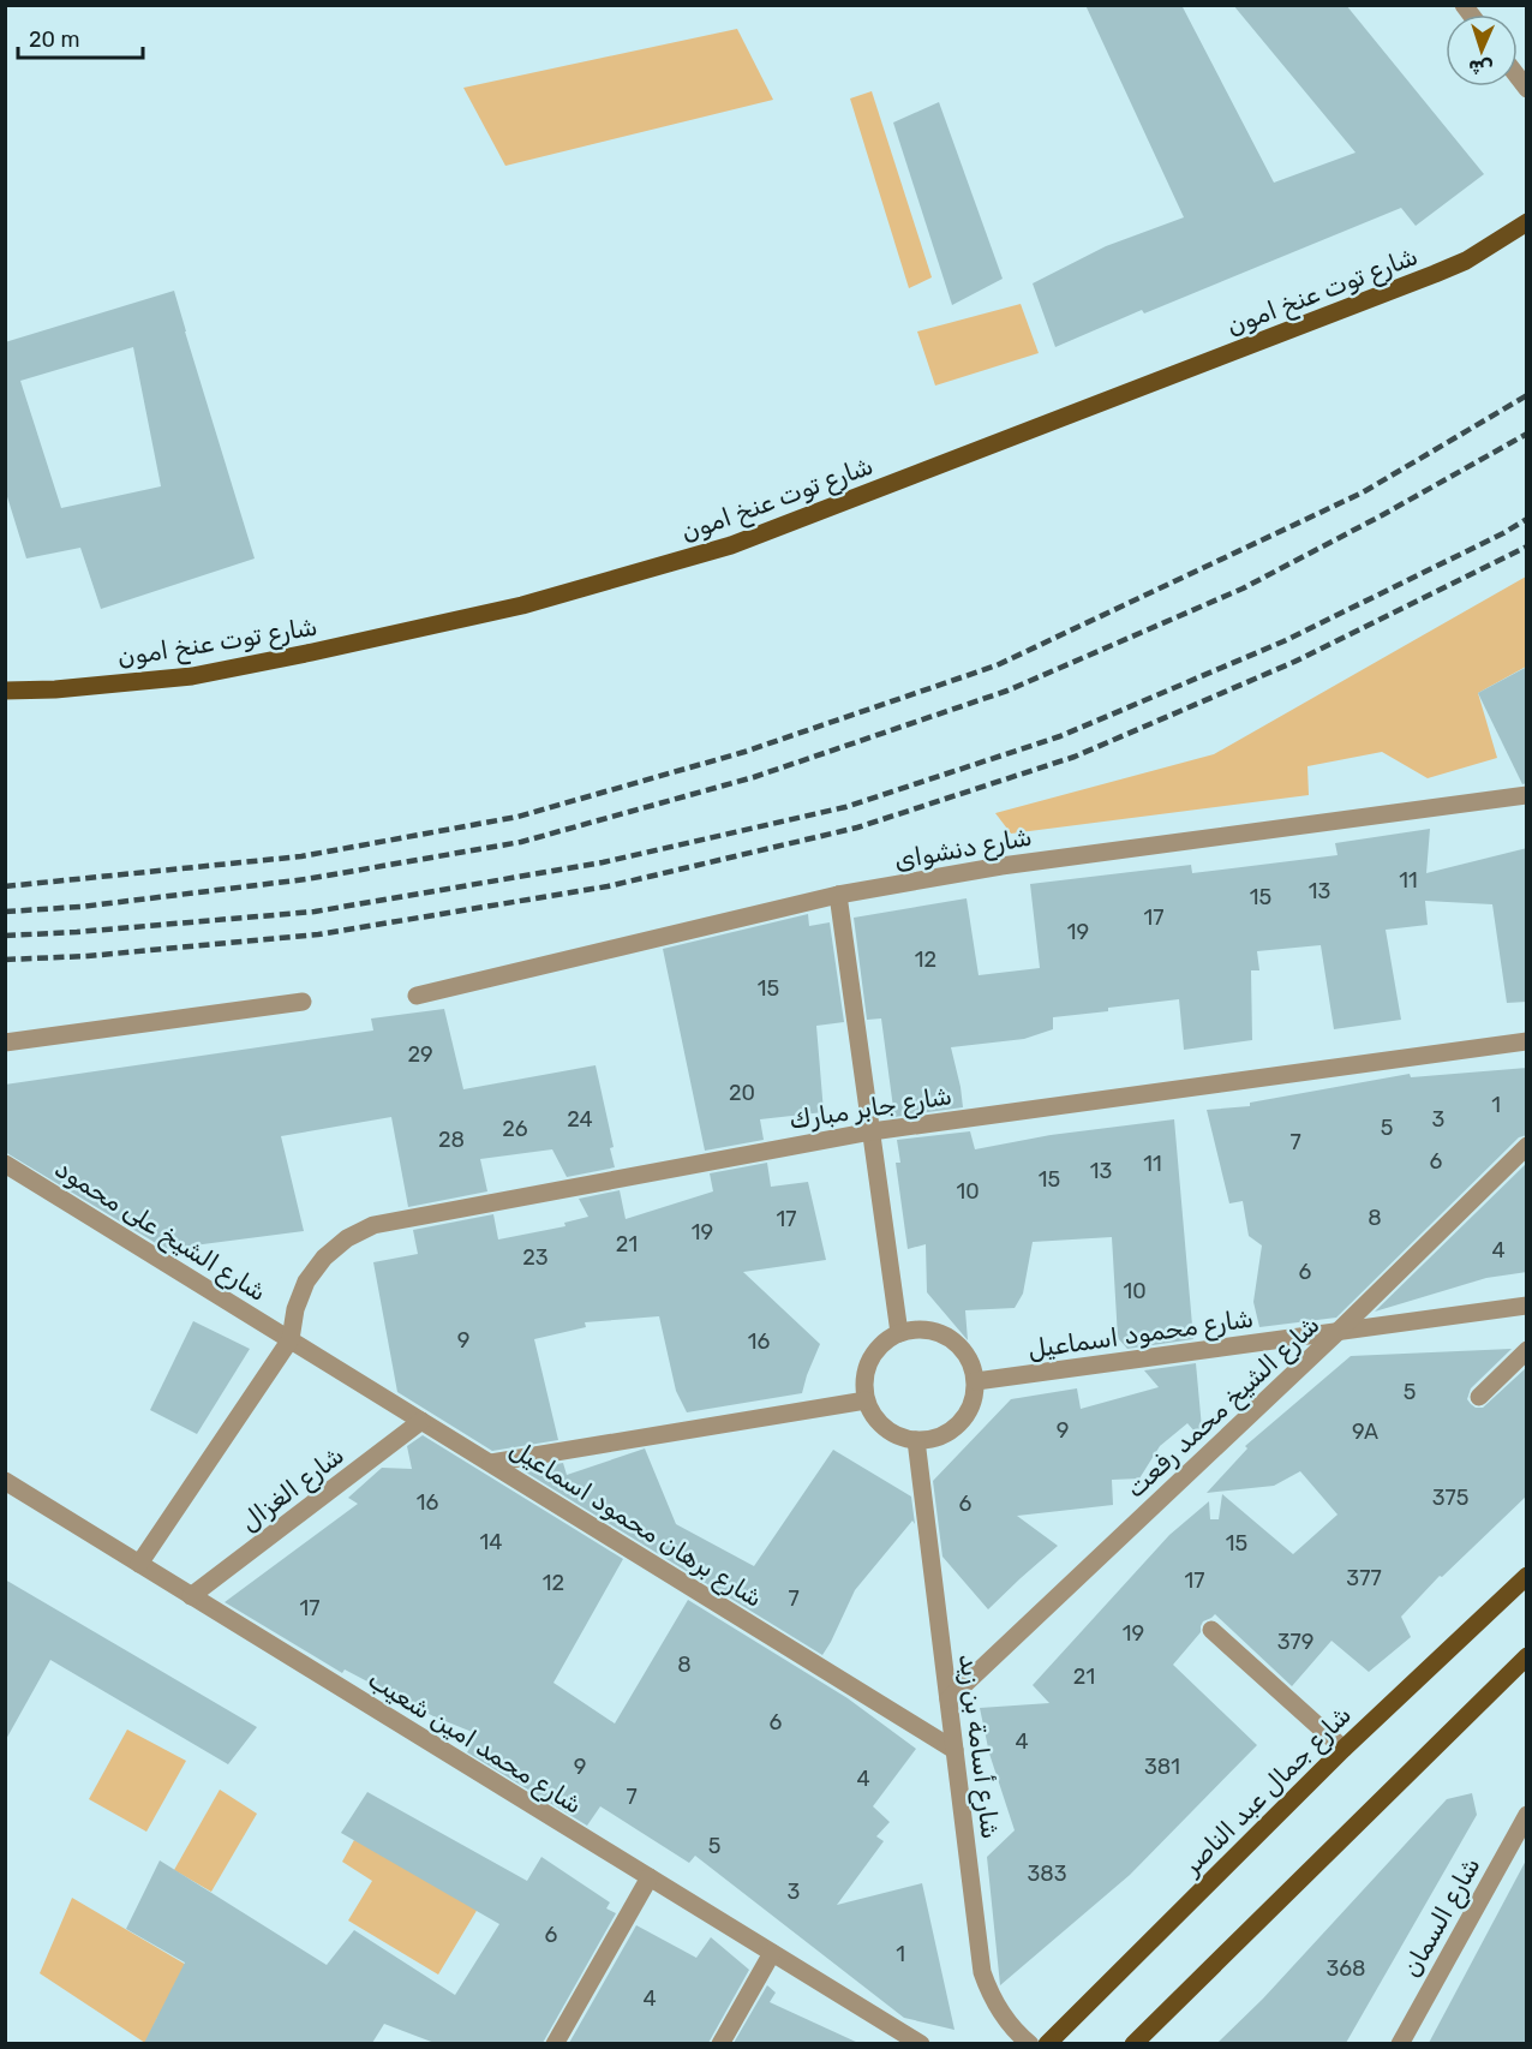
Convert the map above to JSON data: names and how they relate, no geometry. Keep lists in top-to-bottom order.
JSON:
{
  "streets": {
    "main road": ["شارع توت عنخ امون", "شارع جمال عبد الناصر"],
    "street": [
      "شارع دنشواى",
      "شارع جابر مبارك",
      "شارع الشيخ على محمود",
      "شارع محمود اسماعيل",
      "شارع الشيخ محمد رفعت",
      "شارع الغزال",
      "شارع برهان محمود اسماعيل",
      "شارع محمد امين شعيب",
      "شارع أسامة بن زيد",
      "شارع السمان"
    ]
  },
  "crossings": [
    ["شارع جابر مبارك", "شارع الشيخ على محمود"],
    ["شارع جابر مبارك", "شارع برهان محمود اسماعيل"],
    ["شارع الشيخ على محمود", "شارع برهان محمود اسماعيل"],
    ["شارع محمود اسماعيل", "شارع الشيخ محمد رفعت"],
    ["شارع محمود اسماعيل", "شارع أسامة بن زيد"],
    ["شارع الشيخ محمد رفعت", "شارع أسامة بن زيد"],
    ["شارع الغزال", "شارع برهان محمود اسماعيل"],
    ["شارع الغزال", "شارع محمد امين شعيب"],
    ["شارع برهان محمود اسماعيل", "شارع أسامة بن زيد"]
  ],
  "house_numbers": [
    "11",
    "13",
    "15",
    "17",
    "19",
    "12",
    "15",
    "29",
    "20",
    "1",
    "24",
    "3",
    "5",
    "26",
    "28",
    "7",
    "6",
    "11",
    "13",
    "15",
    "10",
    "8",
    "17",
    "19",
    "21",
    "4",
    "23",
    "6",
    "10",
    "9",
    "16",
    "5",
    "9",
    "9A",
    "375",
    "16",
    "6",
    "14",
    "15",
    "377",
    "17",
    "12",
    "7",
    "17",
    "19",
    "379",
    "8",
    "21",
    "6",
    "4",
    "9",
    "381",
    "4",
    "7",
    "5",
    "383",
    "3",
    "6",
    "1",
    "368",
    "4"
  ],
  "scale_bar": "20 m",
  "north": "bottom"
}
